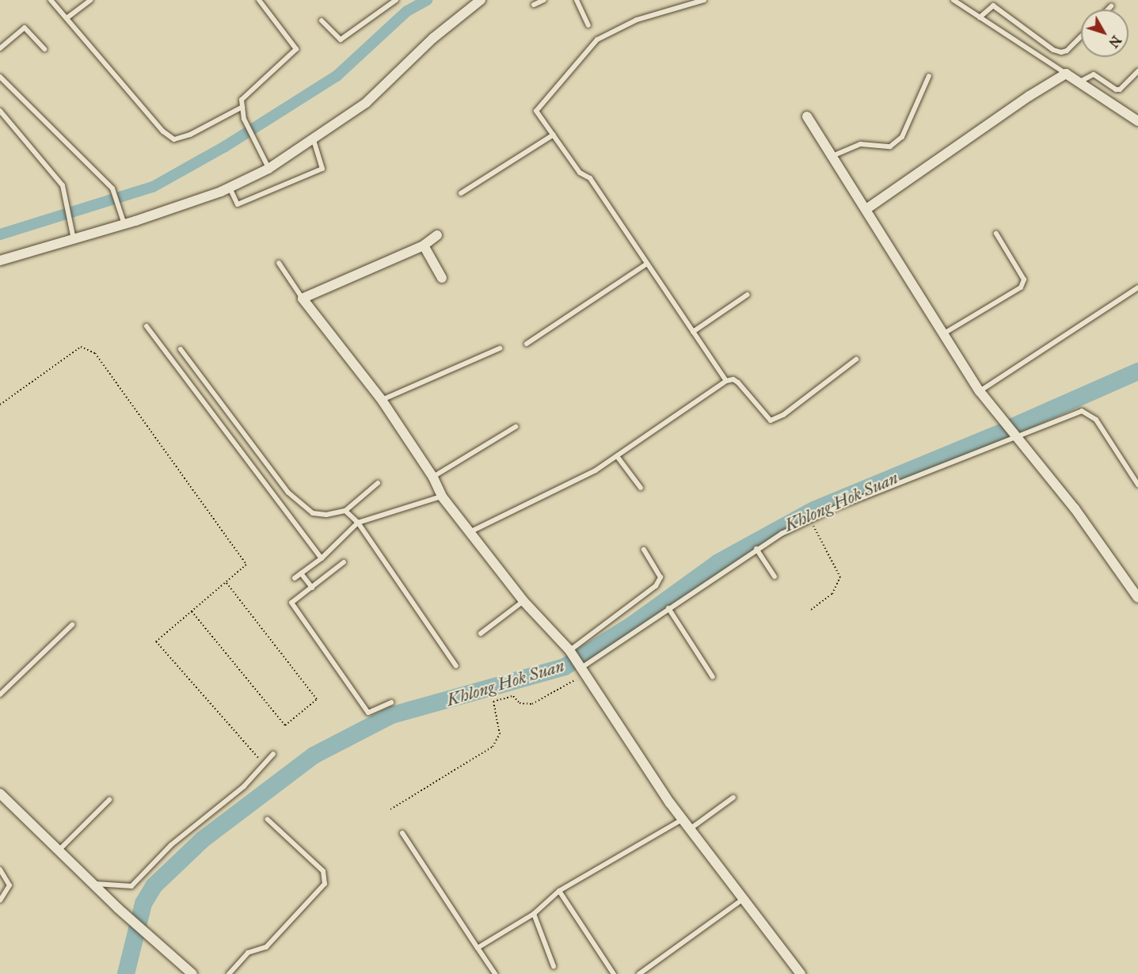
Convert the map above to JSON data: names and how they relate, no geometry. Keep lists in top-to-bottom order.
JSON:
{
  "water": ["Khlong Hok Suan"],
  "north": "bottom right"
}
